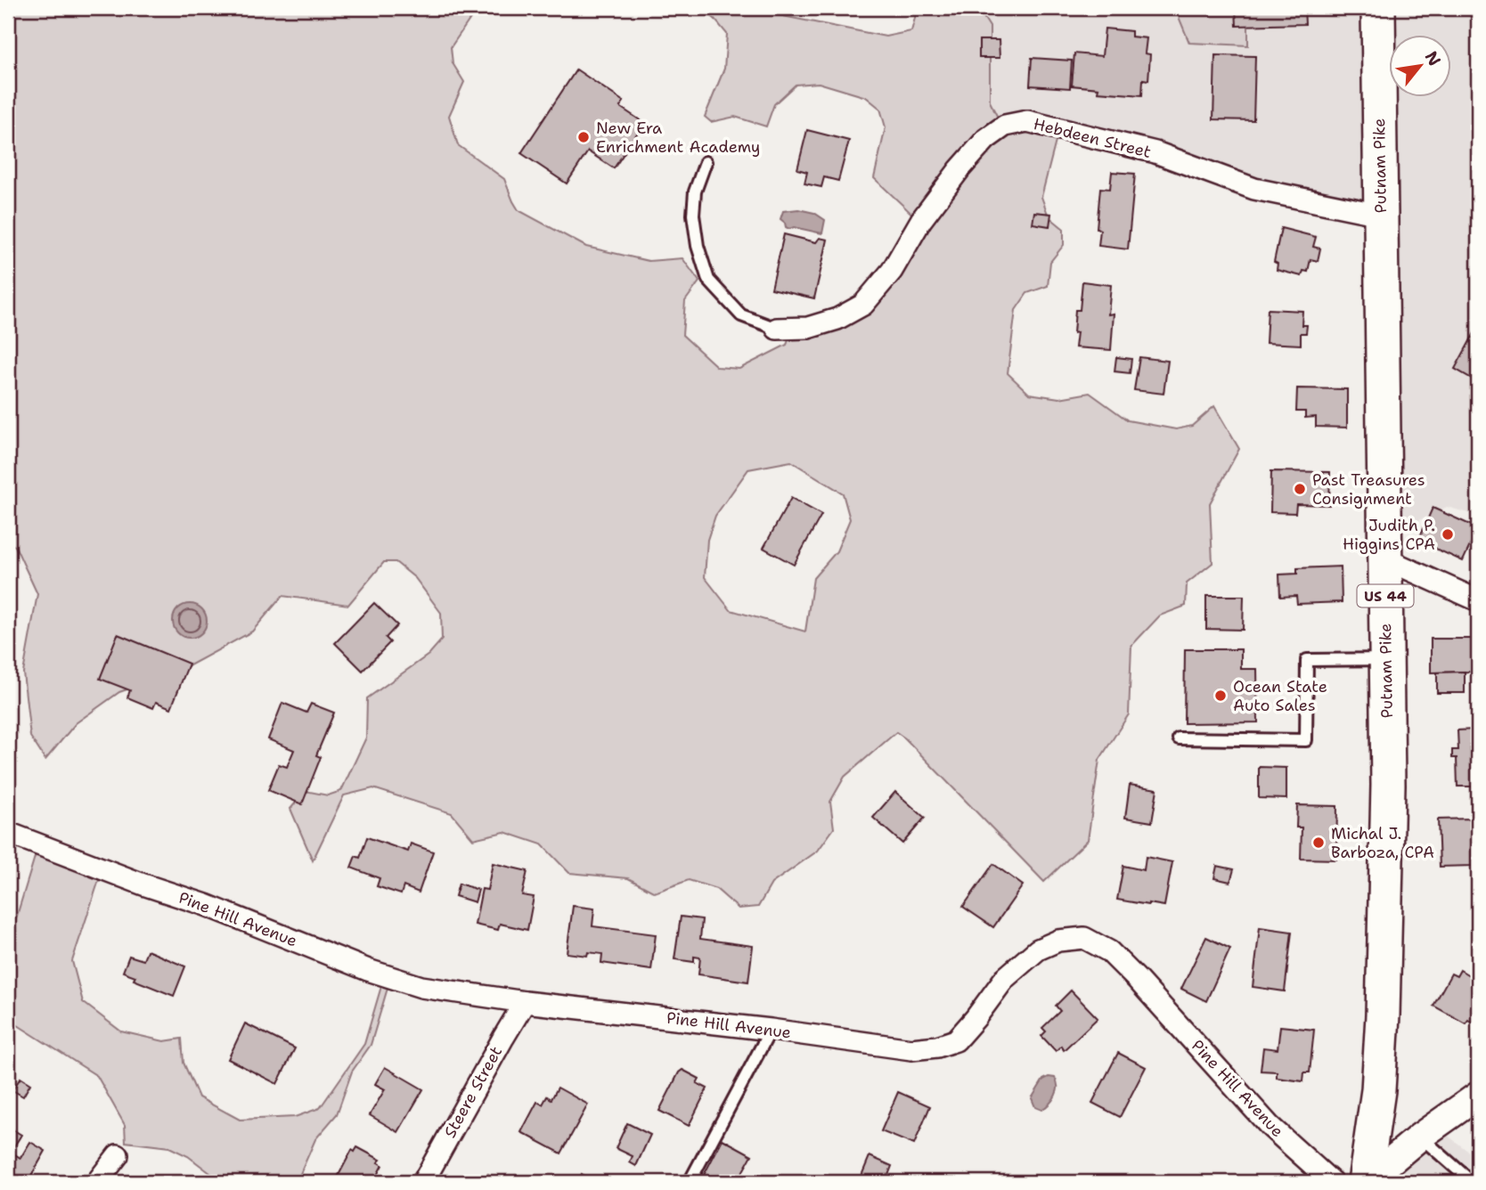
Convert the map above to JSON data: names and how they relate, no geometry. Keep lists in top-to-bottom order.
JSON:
{
  "streets": {
    "main road": ["Putnam Pike", "US 44"],
    "street": ["Hebdeen Street", "Pine Hill Avenue", "Steere Street"]
  },
  "crossings": [
    ["Hebdeen Street", "Putnam Pike"],
    ["Pine Hill Avenue", "Steere Street"]
  ],
  "places": [
    "New Era Enrichment Academy",
    "Past Treasures Consignment",
    "Judith P. Higgins CPA",
    "Ocean State Auto Sales",
    "Michal J. Barboza, CPA"
  ],
  "north": "top right"
}
